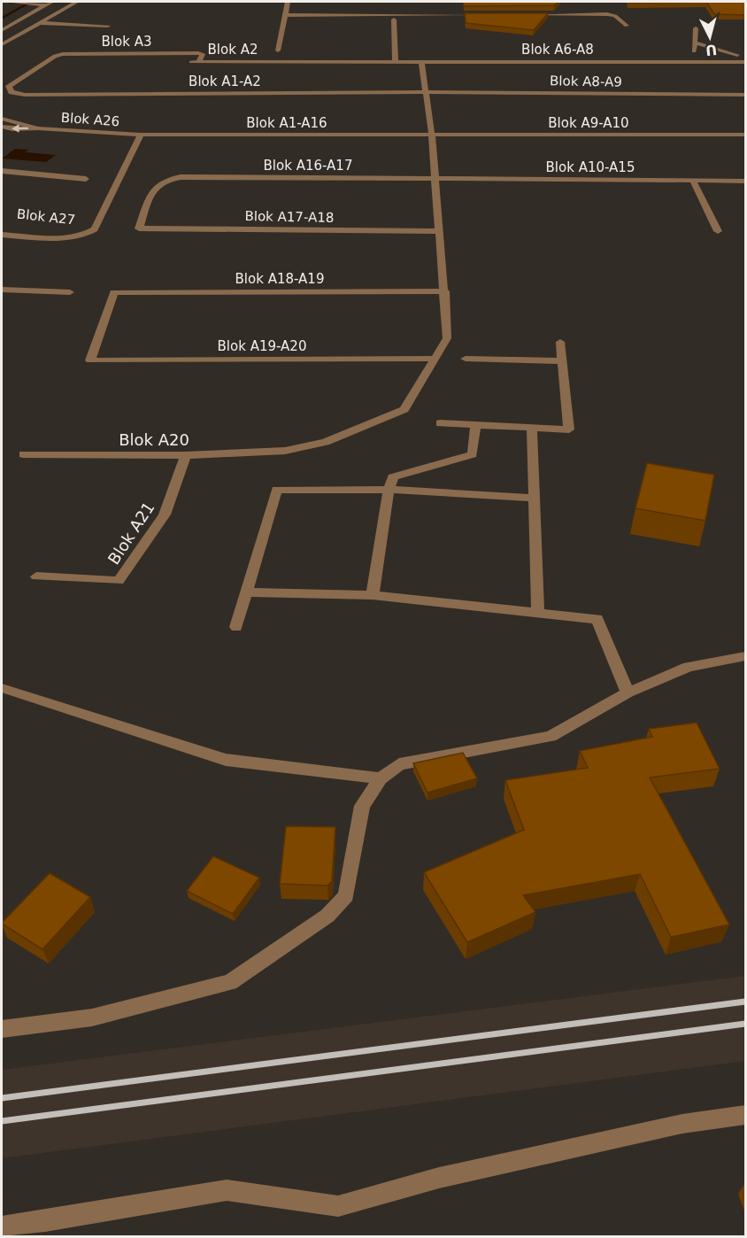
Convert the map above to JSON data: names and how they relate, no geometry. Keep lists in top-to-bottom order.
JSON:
{
  "streets": {
    "street": [
      "Blok A3",
      "Blok A2",
      "Blok A6-A8",
      "Blok A1-A2",
      "Blok A8-A9",
      "Blok A26",
      "Blok A1-A16",
      "Blok A9-A10",
      "Blok A16-A17",
      "Blok A10-A15",
      "Blok A27",
      "Blok A17-A18",
      "Blok A18-A19",
      "Blok A19-A20",
      "Blok A20",
      "Blok A21"
    ]
  },
  "crossings": [
    ["Blok A3", "Blok A2"],
    ["Blok A3", "Blok A1-A2"],
    ["Blok A2", "Blok A6-A8"],
    ["Blok A2", "Blok A20"],
    ["Blok A6-A8", "Blok A20"],
    ["Blok A1-A2", "Blok A8-A9"],
    ["Blok A1-A2", "Blok A20"],
    ["Blok A8-A9", "Blok A20"],
    ["Blok A26", "Blok A1-A16"],
    ["Blok A1-A16", "Blok A9-A10"],
    ["Blok A1-A16", "Blok A20"],
    ["Blok A9-A10", "Blok A20"],
    ["Blok A16-A17", "Blok A10-A15"],
    ["Blok A16-A17", "Blok A17-A18"],
    ["Blok A16-A17", "Blok A20"],
    ["Blok A10-A15", "Blok A20"],
    ["Blok A17-A18", "Blok A20"],
    ["Blok A18-A19", "Blok A19-A20"],
    ["Blok A18-A19", "Blok A20"],
    ["Blok A19-A20", "Blok A20"],
    ["Blok A20", "Blok A21"]
  ],
  "north": "bottom"
}
